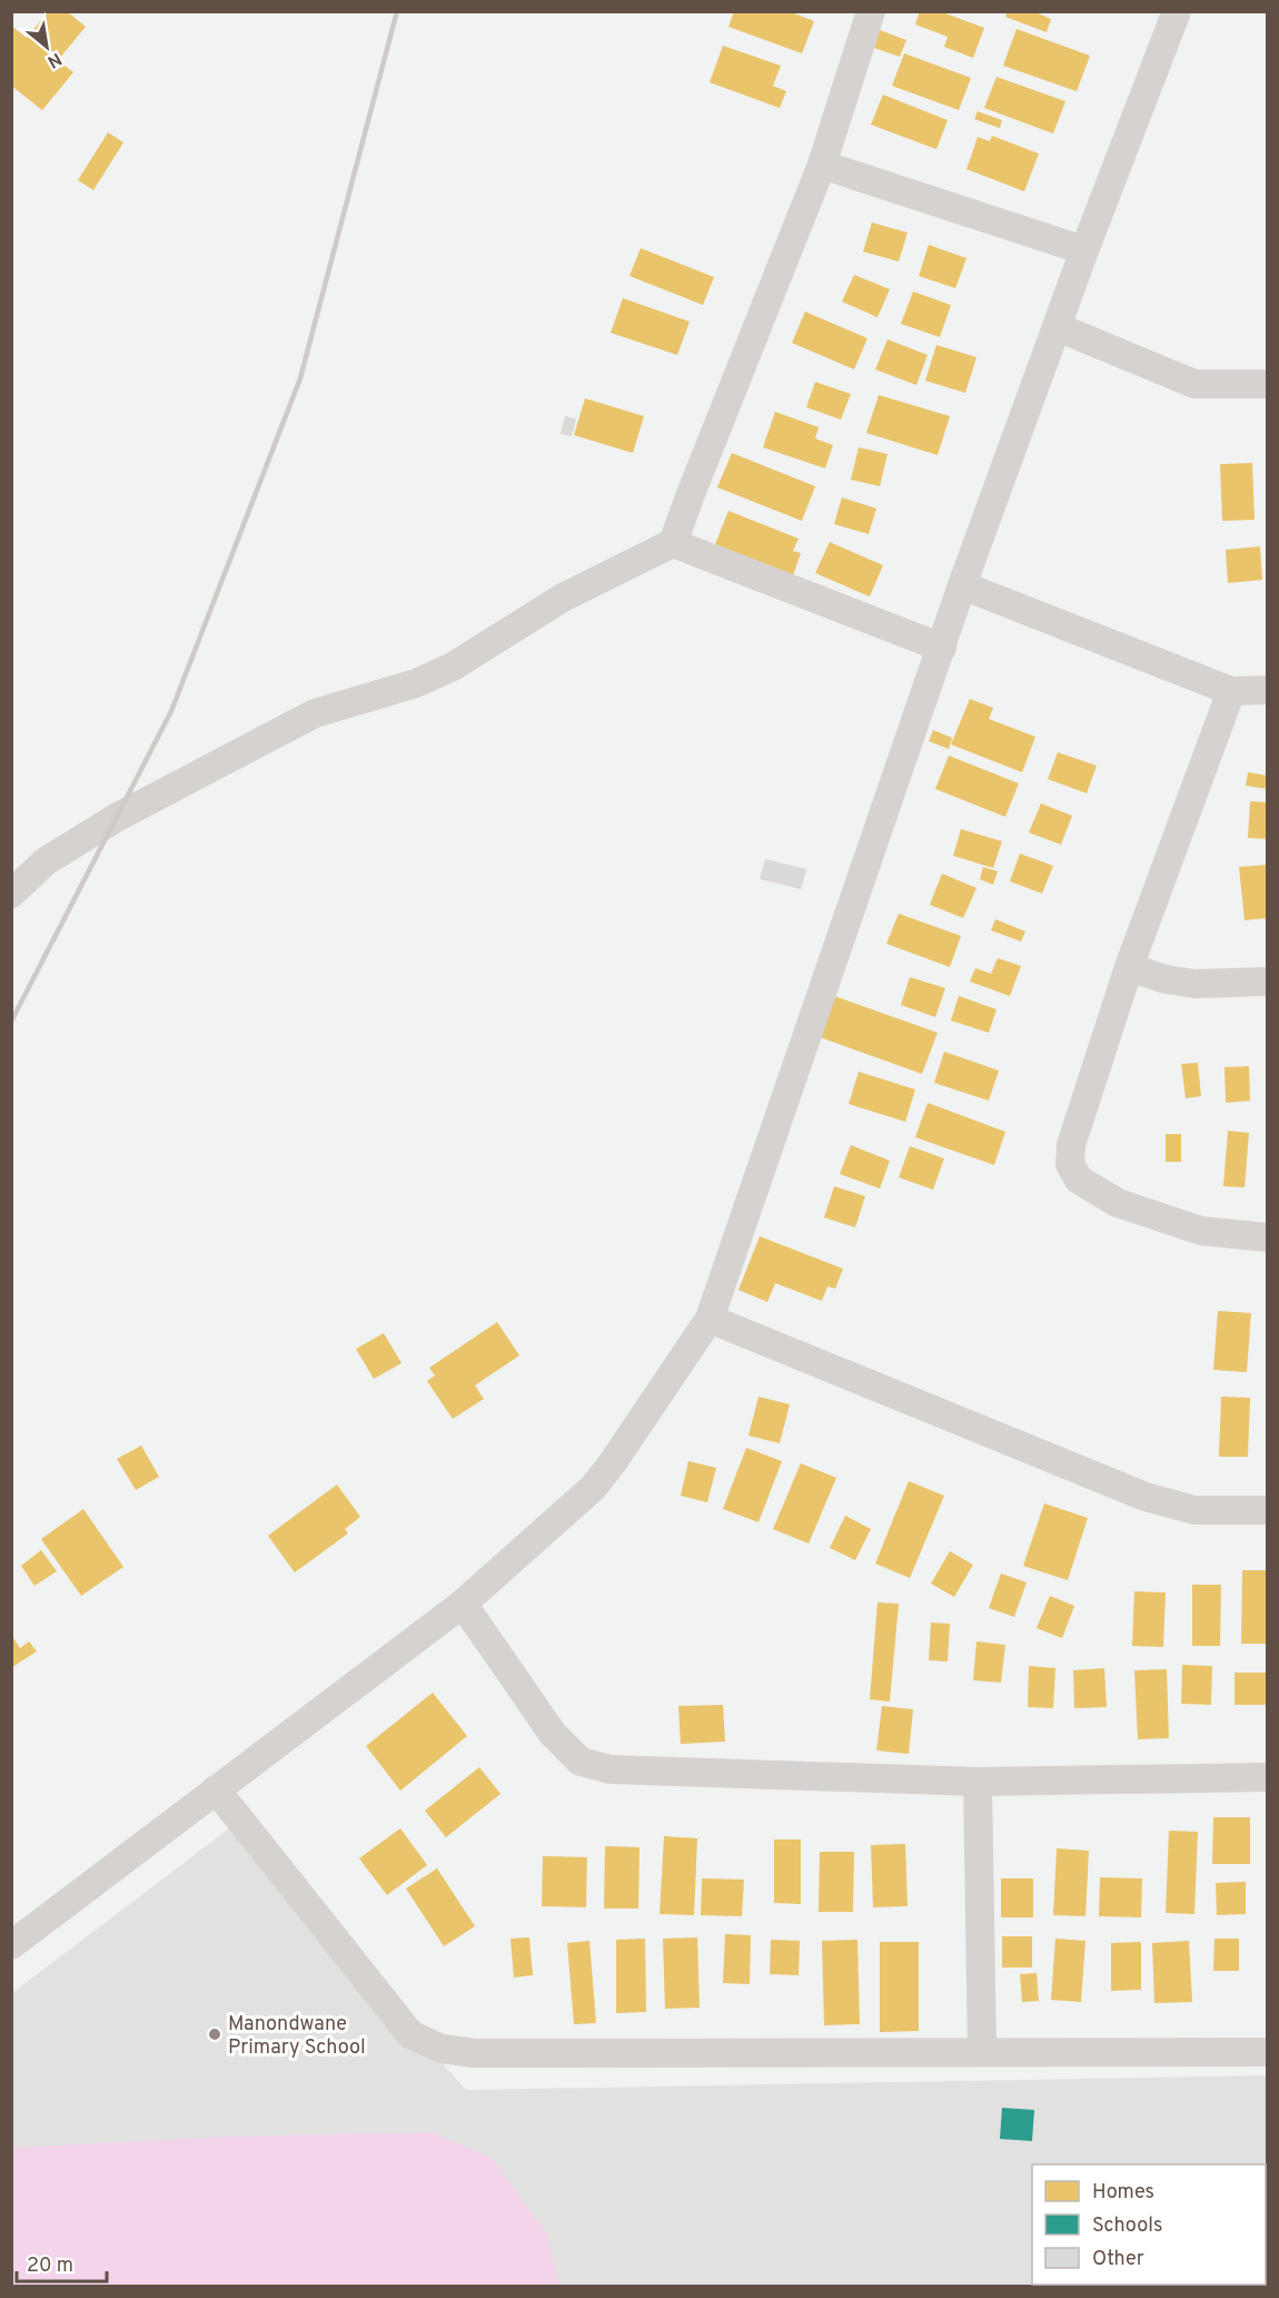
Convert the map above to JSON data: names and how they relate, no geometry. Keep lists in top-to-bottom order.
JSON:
{
  "places": ["Manondwane Primary School"],
  "legend": ["Homes", "Schools", "Other"],
  "scale_bar": "20 m",
  "north": "bottom right"
}
